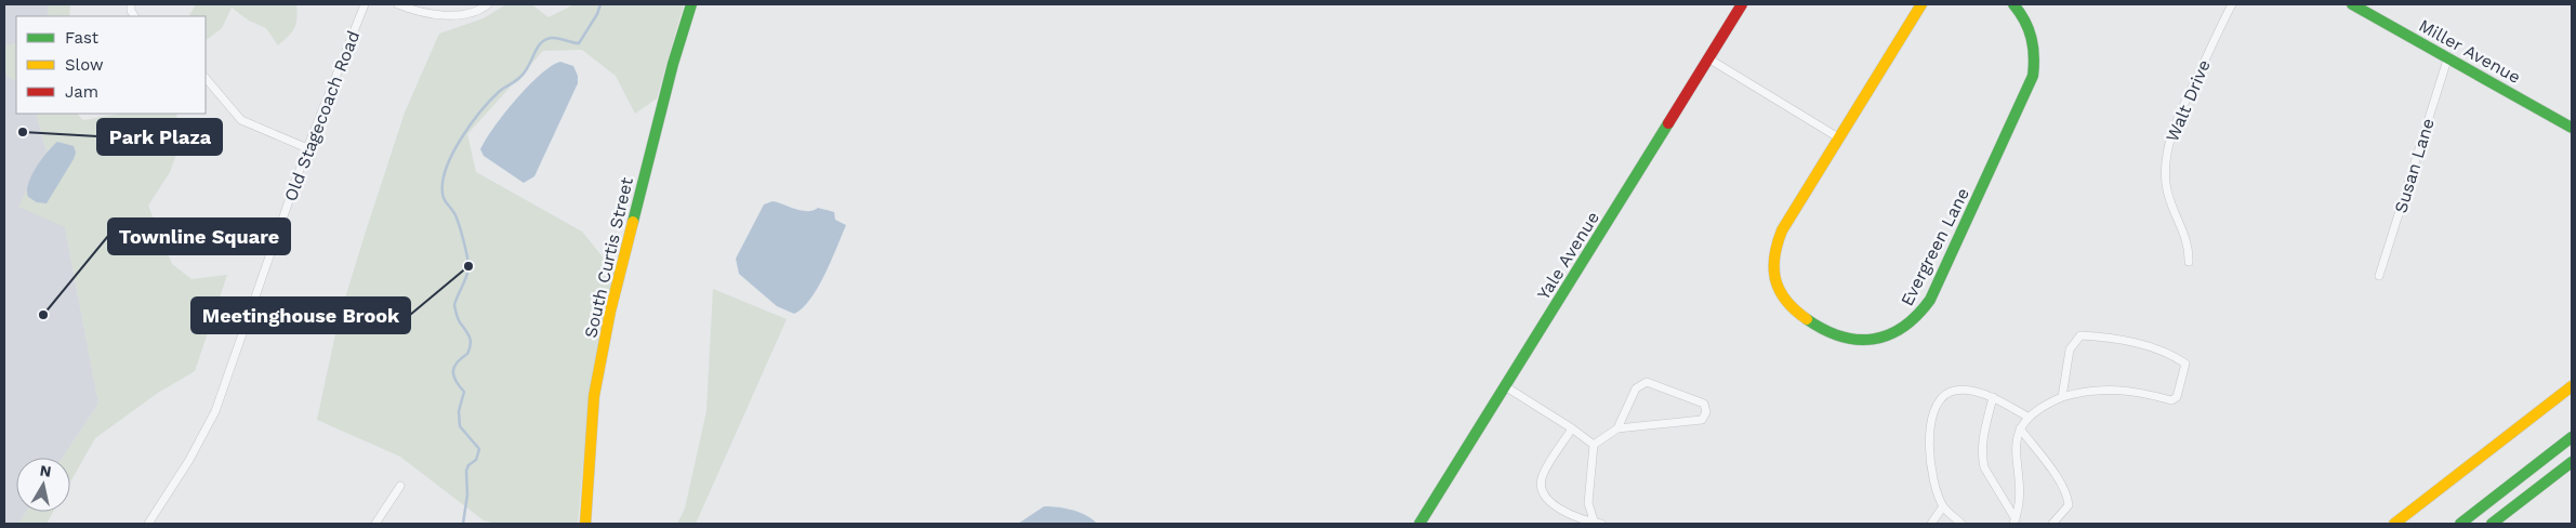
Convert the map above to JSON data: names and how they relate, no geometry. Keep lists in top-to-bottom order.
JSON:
{
  "streets": {
    "main road": [
      "Miller Avenue",
      "Evergreen Lane",
      "Yale Avenue",
      "South Curtis Street"
    ],
    "street": ["Walt Drive", "Old Stagecoach Road", "Susan Lane"]
  },
  "crossings": [
    ["Miller Avenue", "Susan Lane"]
  ],
  "places": ["Park Plaza", "Meetinghouse Brook", "Townline Square"],
  "legend": ["Fast", "Slow", "Jam"],
  "north": "top"
}
